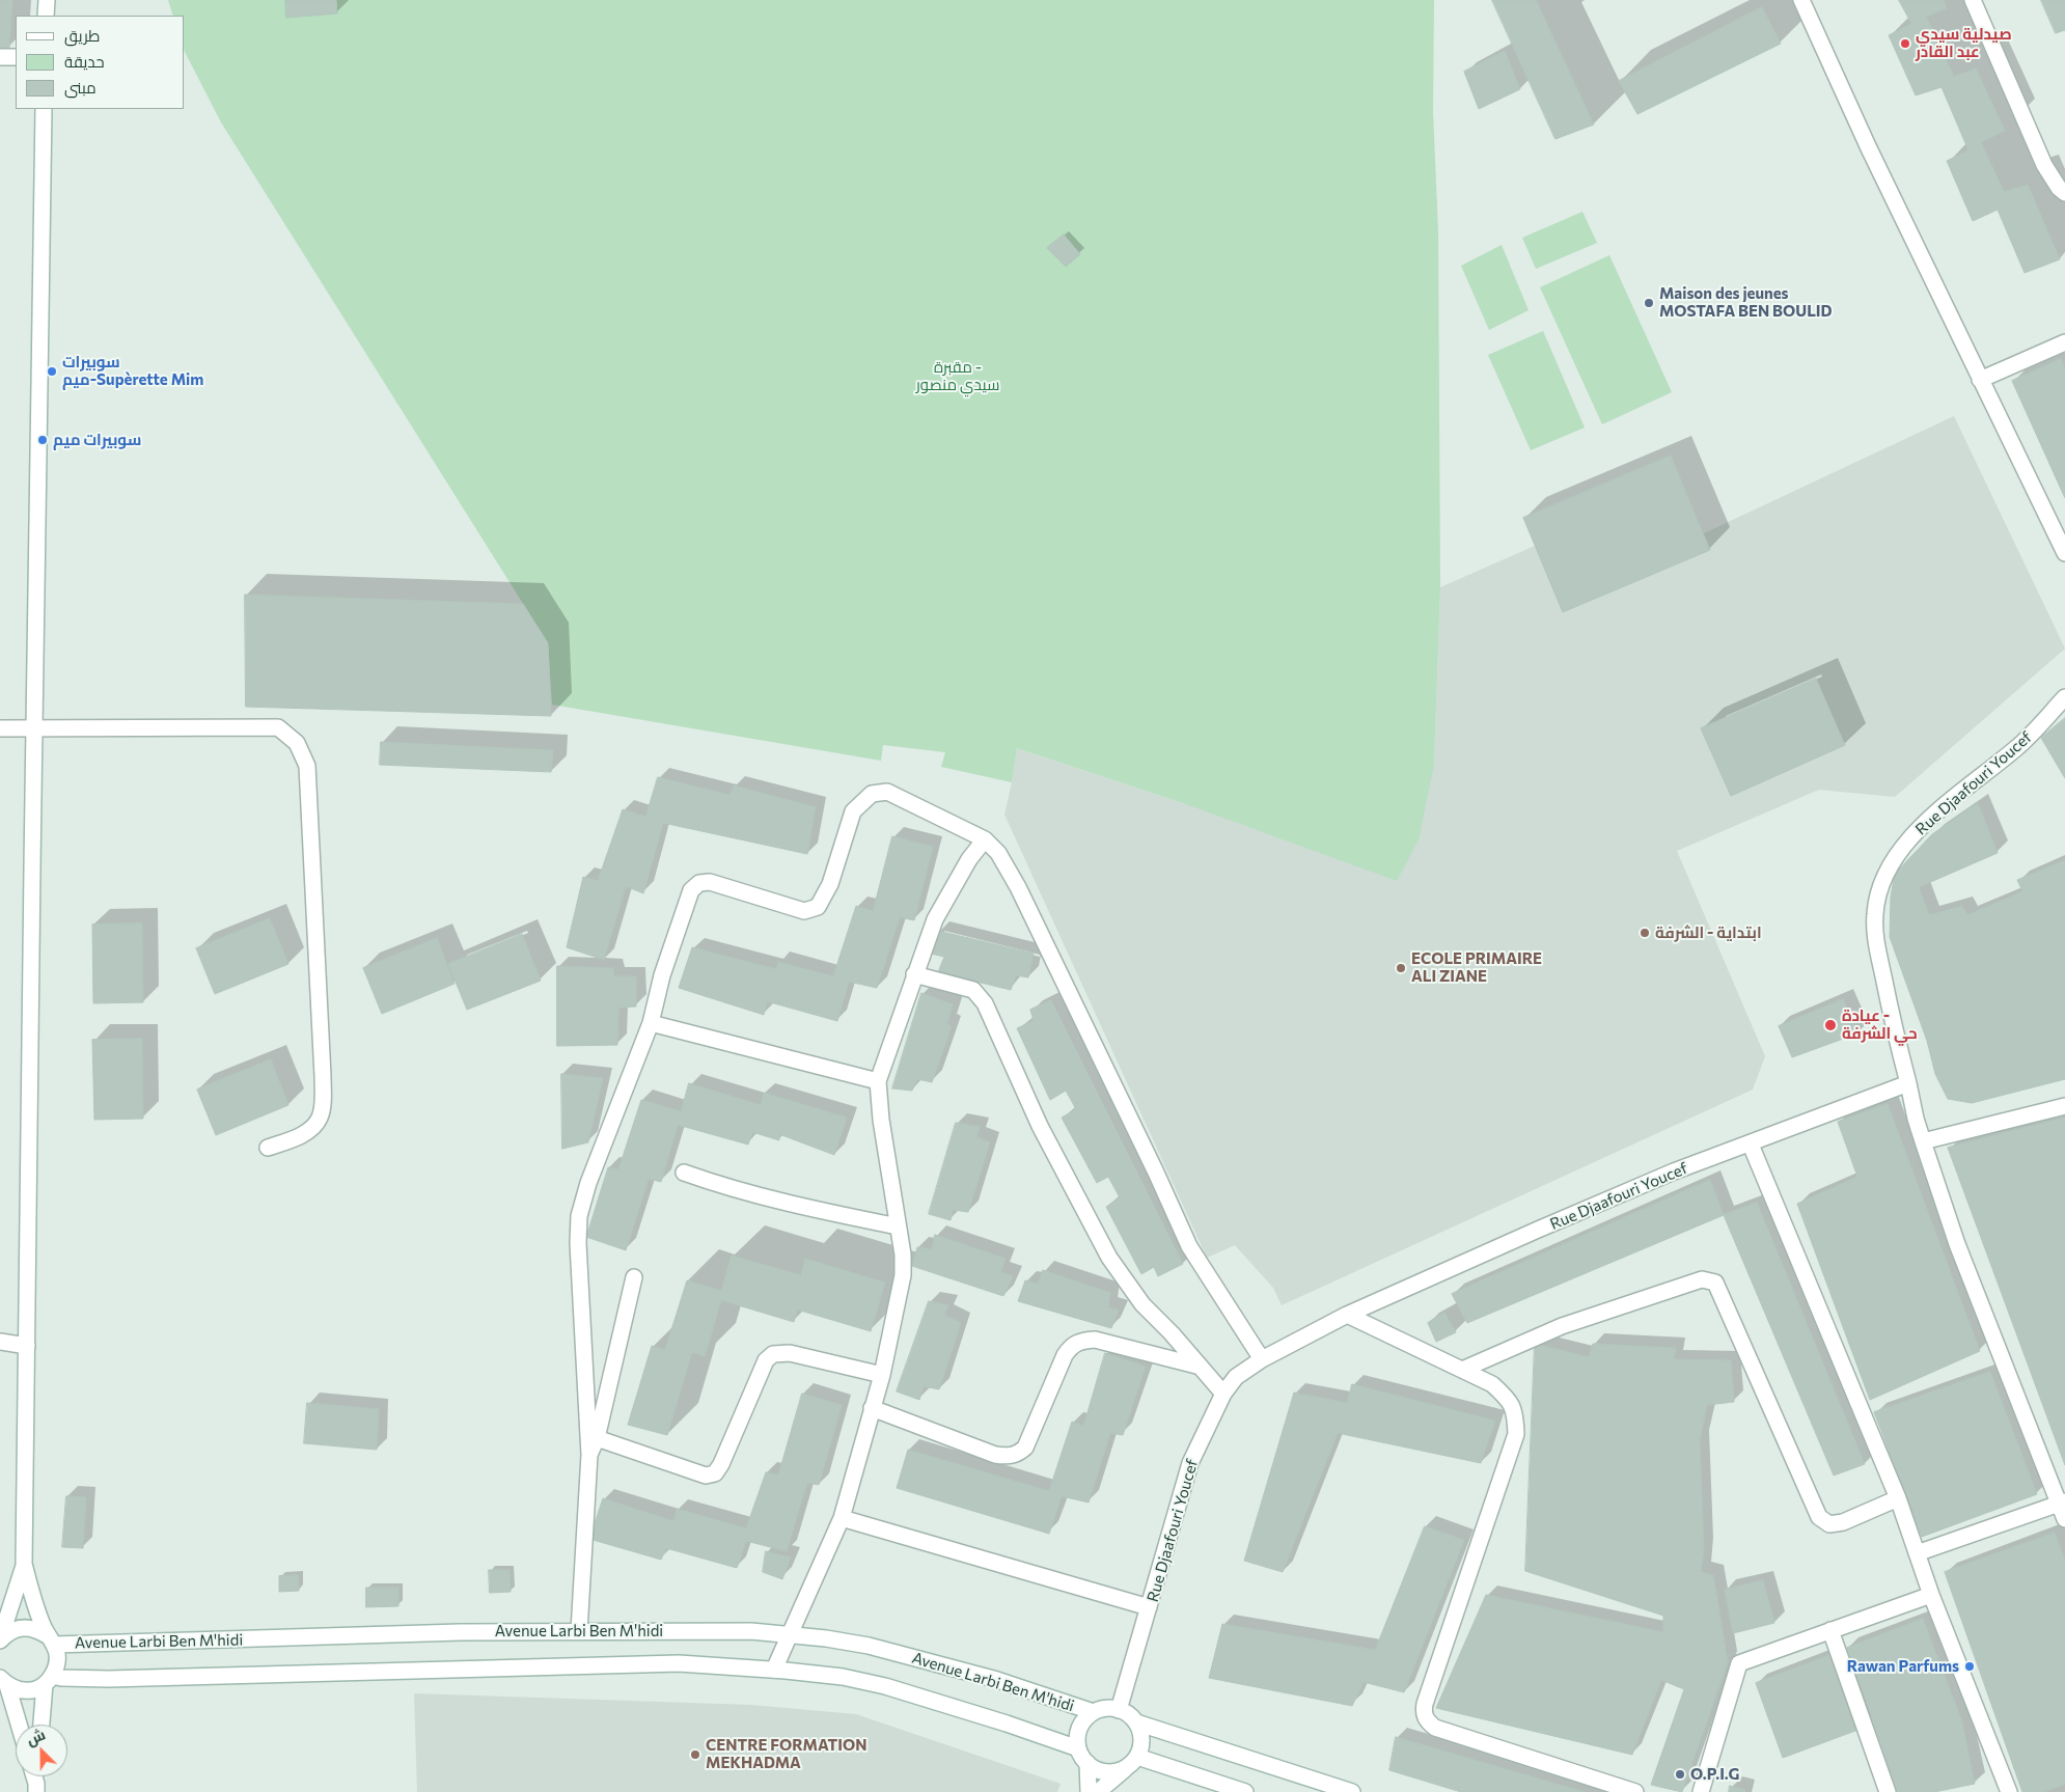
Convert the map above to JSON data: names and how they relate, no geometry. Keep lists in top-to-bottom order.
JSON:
{
  "streets": {
    "street": ["Rue Djaafouri Youcef", "Avenue Larbi Ben M'hidi"]
  },
  "crossings": [
    ["Rue Djaafouri Youcef", "Avenue Larbi Ben M'hidi"]
  ],
  "parks": ["مقبرة - سيدي منصور"],
  "places": [
    "صيدلية سيدي عبد القادر",
    "Maison des jeunes MOSTAFA BEN BOULID",
    "سوبيرات ميم-Supèrette Mim",
    "سوبيرات ميم",
    "ابتداية - الشرفة",
    "ECOLE PRIMAIRE ALI ZIANE",
    "عيادة - حي الشرفة",
    "Rawan Parfums",
    "CENTRE FORMATION MEKHADMA",
    "O.P.I.G"
  ],
  "legend": ["طريق", "حديقة", "مبنى"],
  "north": "top left"
}
